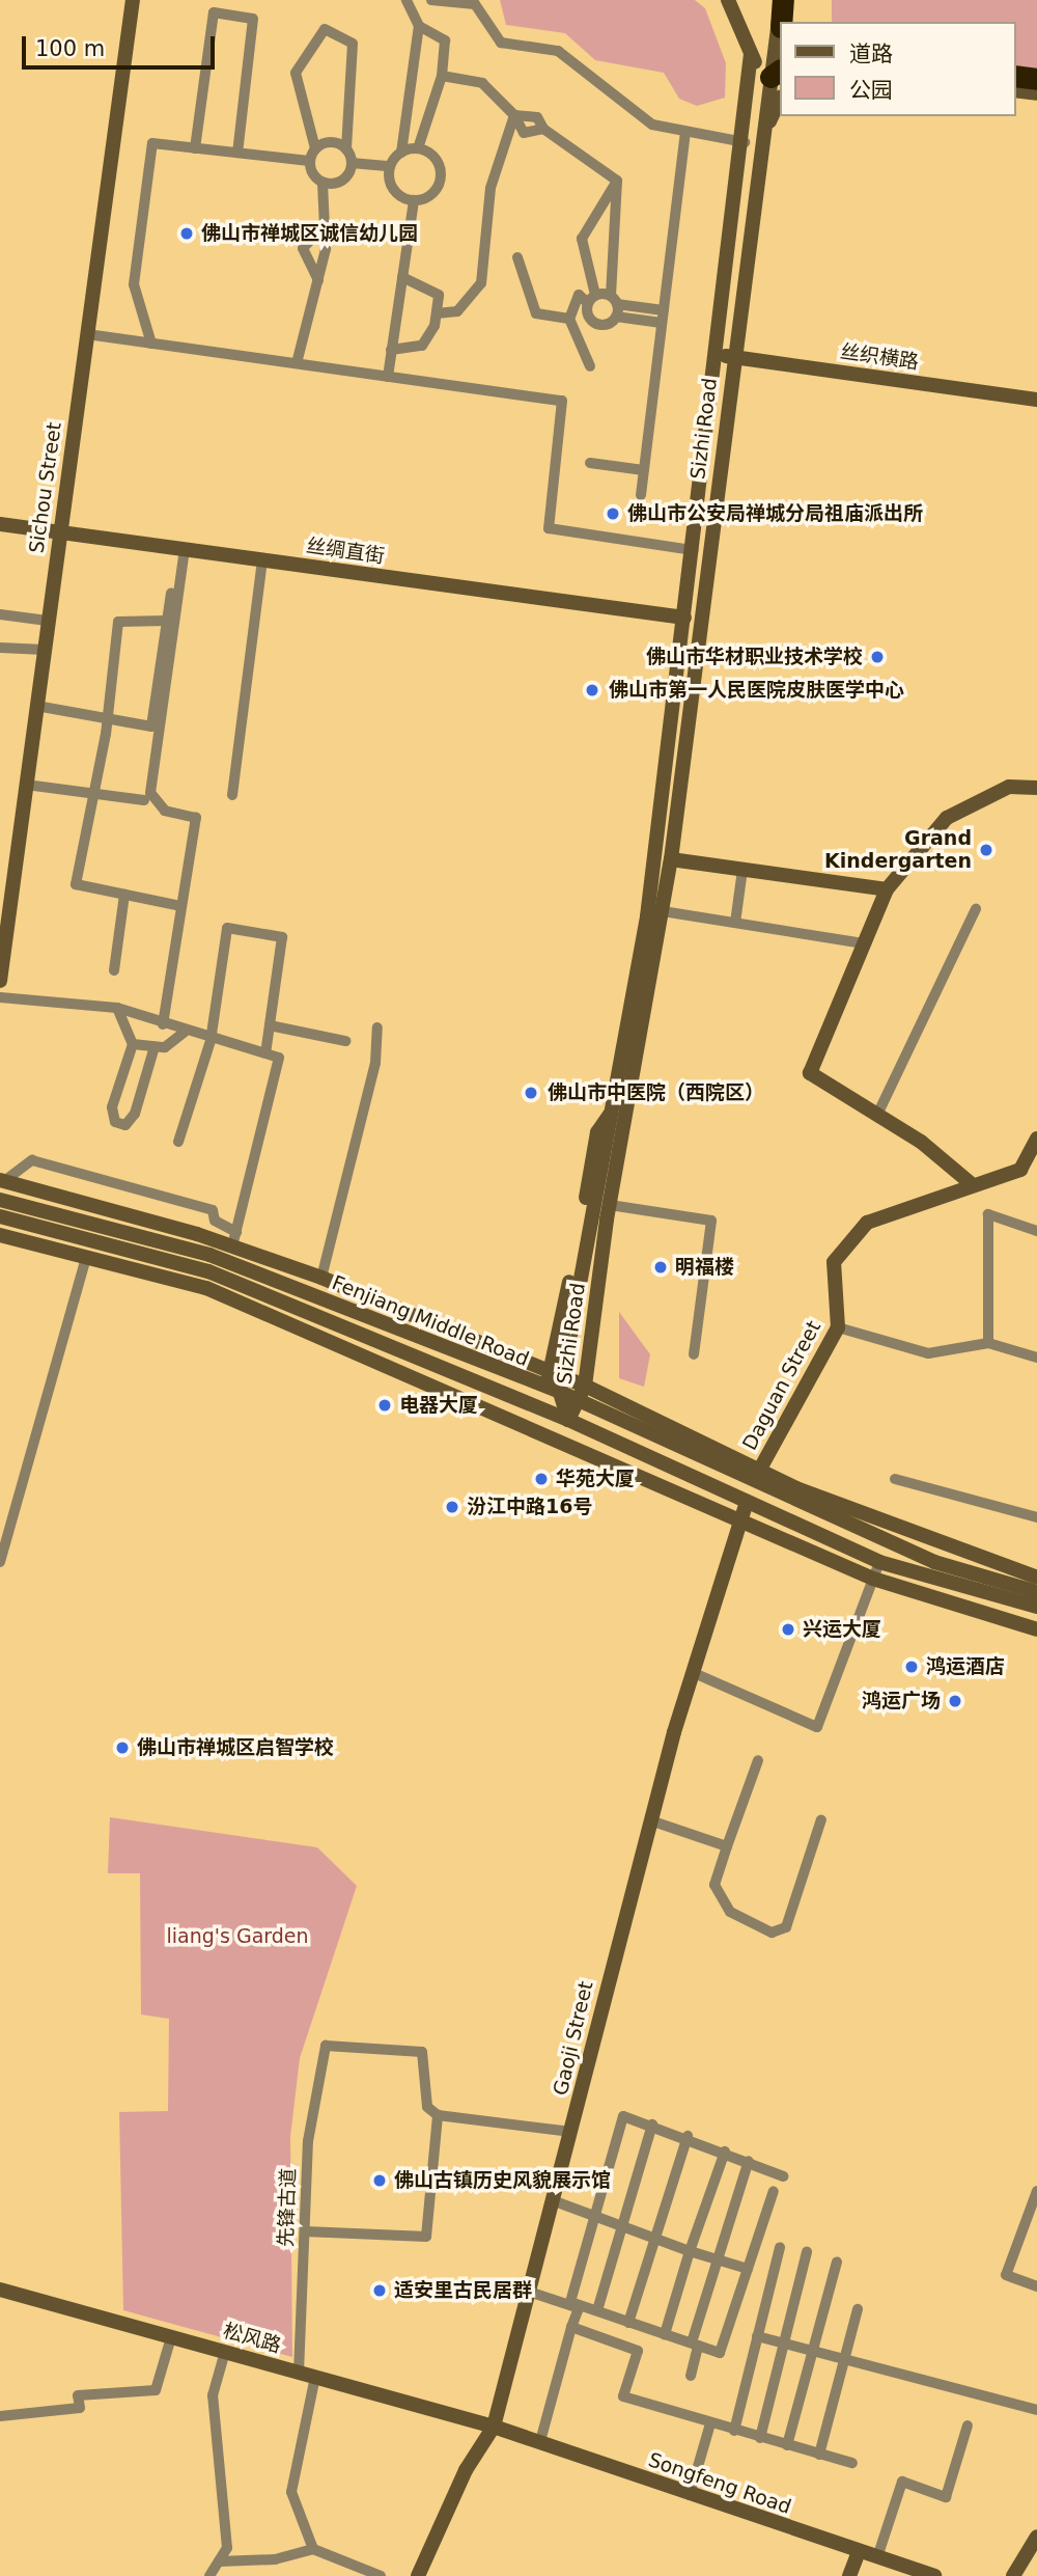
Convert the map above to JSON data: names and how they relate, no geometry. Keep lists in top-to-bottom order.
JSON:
{
  "streets": {
    "main road": [
      "丝织横路",
      "Sizhi Road",
      "Sichou Street",
      "丝绸直街",
      "Fenjiang Middle Road",
      "Daguan Street",
      "Gaoji Street",
      "松风路",
      "Songfeng Road"
    ],
    "street": ["先锋古道"]
  },
  "crossings": [
    ["丝织横路", "Sizhi Road"],
    ["Sizhi Road", "丝绸直街"],
    ["Sizhi Road", "Fenjiang Middle Road"],
    ["Sichou Street", "丝绸直街"],
    ["Fenjiang Middle Road", "Gaoji Street"],
    ["Gaoji Street", "松风路"],
    ["Gaoji Street", "Songfeng Road"],
    ["先锋古道", "松风路"],
    ["松风路", "Songfeng Road"]
  ],
  "parks": ["liang's Garden"],
  "places": [
    "佛山市禅城区诚信幼儿园",
    "佛山市公安局禅城分局祖庙派出所",
    "佛山市华材职业技术学校",
    "佛山市第一人民医院皮肤医学中心",
    "Grand Kindergarten",
    "佛山市中医院（西院区）",
    "明福楼",
    "电器大厦",
    "华苑大厦",
    "汾江中路16号",
    "兴运大厦",
    "鸿运酒店",
    "鸿运广场",
    "佛山市禅城区启智学校",
    "佛山古镇历史风貌展示馆",
    "适安里古民居群"
  ],
  "legend": ["道路", "公园"],
  "scale_bar": "100 m"
}
